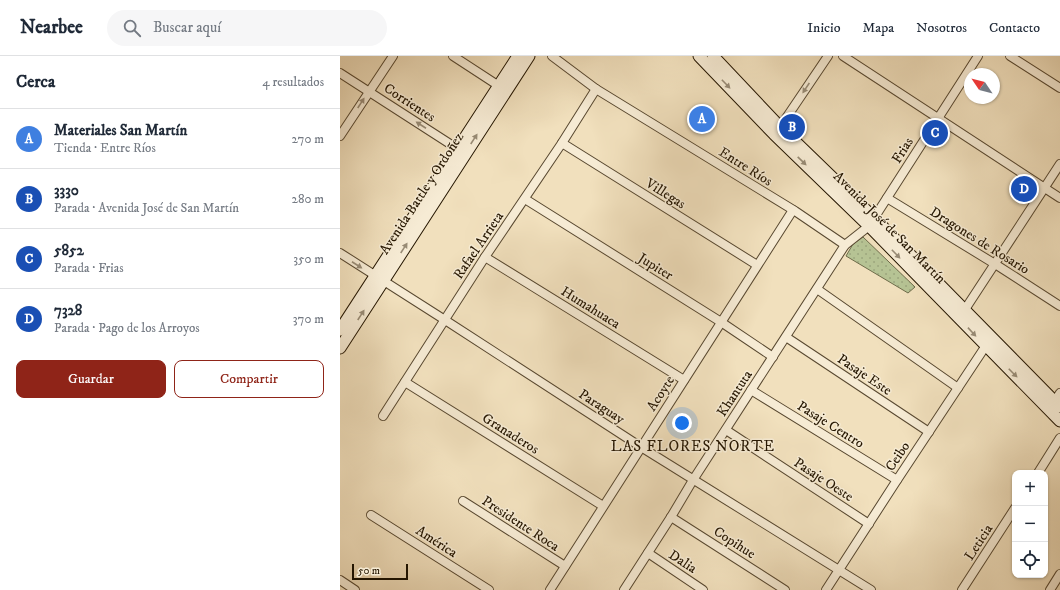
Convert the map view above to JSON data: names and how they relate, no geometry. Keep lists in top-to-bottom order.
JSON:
{
  "streets": {
    "main road": ["Avenida Battle y Ordoñez", "Avenida José de San Martín"],
    "street": [
      "Corrientes",
      "Frias",
      "Entre Ríos",
      "Villegas",
      "Dragones de Rosario",
      "Rafael Arrieta",
      "Jupiter",
      "Humahuaca",
      "Pasaje Este",
      "Acoyte",
      "Khantuta",
      "Paraguay",
      "Pasaje Centro",
      "Granaderos",
      "Ceibo",
      "Pasaje Oeste",
      "Presidente Roca",
      "América",
      "Copihue",
      "Leticia",
      "Dalia"
    ]
  },
  "crossings": [
    ["Corrientes", "Avenida Battle y Ordoñez"],
    ["Frias", "Avenida José de San Martín"],
    ["Frias", "Dragones de Rosario"],
    ["Frias", "Khantuta"],
    ["Entre Ríos", "Rafael Arrieta"],
    ["Entre Ríos", "Acoyte"],
    ["Entre Ríos", "Khantuta"],
    ["Avenida Battle y Ordoñez", "Paraguay"],
    ["Villegas", "Rafael Arrieta"],
    ["Villegas", "Acoyte"],
    ["Avenida José de San Martín", "Khantuta"],
    ["Avenida José de San Martín", "Ceibo"],
    ["Rafael Arrieta", "Jupiter"],
    ["Rafael Arrieta", "Humahuaca"],
    ["Rafael Arrieta", "Paraguay"],
    ["Rafael Arrieta", "Granaderos"],
    ["Jupiter", "Acoyte"],
    ["Jupiter", "Khantuta"],
    ["Humahuaca", "Acoyte"],
    ["Pasaje Este", "Khantuta"],
    ["Pasaje Este", "Ceibo"],
    ["Acoyte", "Paraguay"],
    ["Acoyte", "Granaderos"],
    ["Acoyte", "Presidente Roca"],
    ["Khantuta", "Paraguay"],
    ["Khantuta", "Pasaje Centro"],
    ["Khantuta", "Pasaje Oeste"],
    ["Khantuta", "Copihue"],
    ["Khantuta", "Dalia"],
    ["Paraguay", "Ceibo"],
    ["Pasaje Centro", "Ceibo"],
    ["Ceibo", "Pasaje Oeste"]
  ],
  "one_way": ["Corrientes"],
  "districts": ["LAS FLORES NORTE"],
  "scale_bar": "50 m",
  "north": "top left",
  "page": {
    "header": "Nearbee",
    "search": "Buscar aquí",
    "nav": [
      "Inicio",
      "Mapa",
      "Nosotros",
      "Contacto"
    ],
    "heading": ["Cerca", "4 resultados"],
    "pins": [
      "A",
      "B",
      "C",
      "D"
    ],
    "list": [
      {
        "mark": "A",
        "name": "Materiales San Martín",
        "note": "Tienda · Entre Ríos",
        "value": "270 m"
      },
      {
        "mark": "B",
        "name": "3330",
        "note": "Parada · Avenida José de San Martín",
        "value": "280 m"
      },
      {
        "mark": "C",
        "name": "5852",
        "note": "Parada · Frias",
        "value": "350 m"
      },
      {
        "mark": "D",
        "name": "7328",
        "note": "Parada · Pago de los Arroyos",
        "value": "370 m"
      }
    ],
    "buttons": ["Guardar", "Compartir"],
    "map_buttons": ["+", "−"],
    "scale": "50 m"
  }
}
